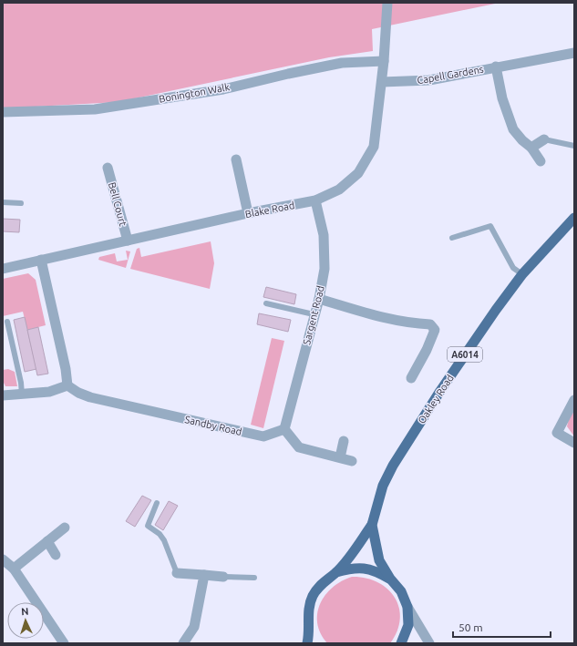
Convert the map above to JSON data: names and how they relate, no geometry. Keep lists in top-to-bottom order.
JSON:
{
  "streets": {
    "main road": ["A6014", "Oakley Road"],
    "street": [
      "Capell Gardens",
      "Bonington Walk",
      "Bell Court",
      "Blake Road",
      "Sargent Road",
      "Sandby Road"
    ]
  },
  "crossings": [
    ["Capell Gardens", "Blake Road"],
    ["Bonington Walk", "Blake Road"],
    ["Bell Court", "Blake Road"],
    ["Blake Road", "Sargent Road"],
    ["Sargent Road", "Sandby Road"]
  ],
  "scale_bar": "50 m",
  "north": "top"
}
